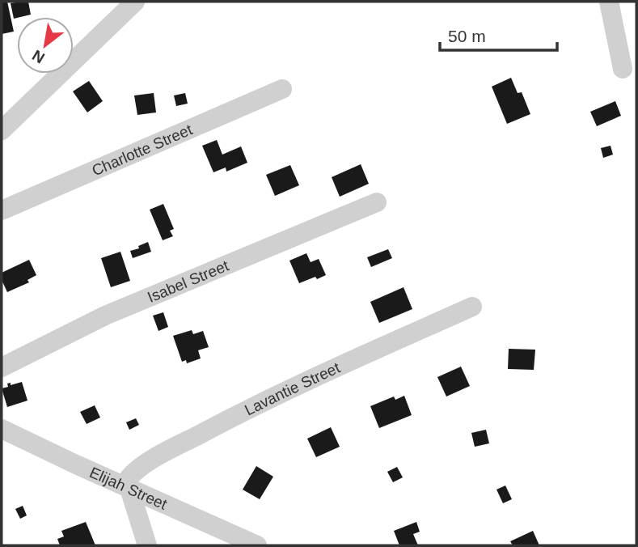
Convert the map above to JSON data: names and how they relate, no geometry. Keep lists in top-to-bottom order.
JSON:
{
  "streets": {
    "street": [
      "Charlotte Street",
      "Isabel Street",
      "Lavantie Street",
      "Elijah Street"
    ]
  },
  "crossings": [
    ["Lavantie Street", "Elijah Street"]
  ],
  "scale_bar": "50 m",
  "north": "bottom left"
}
